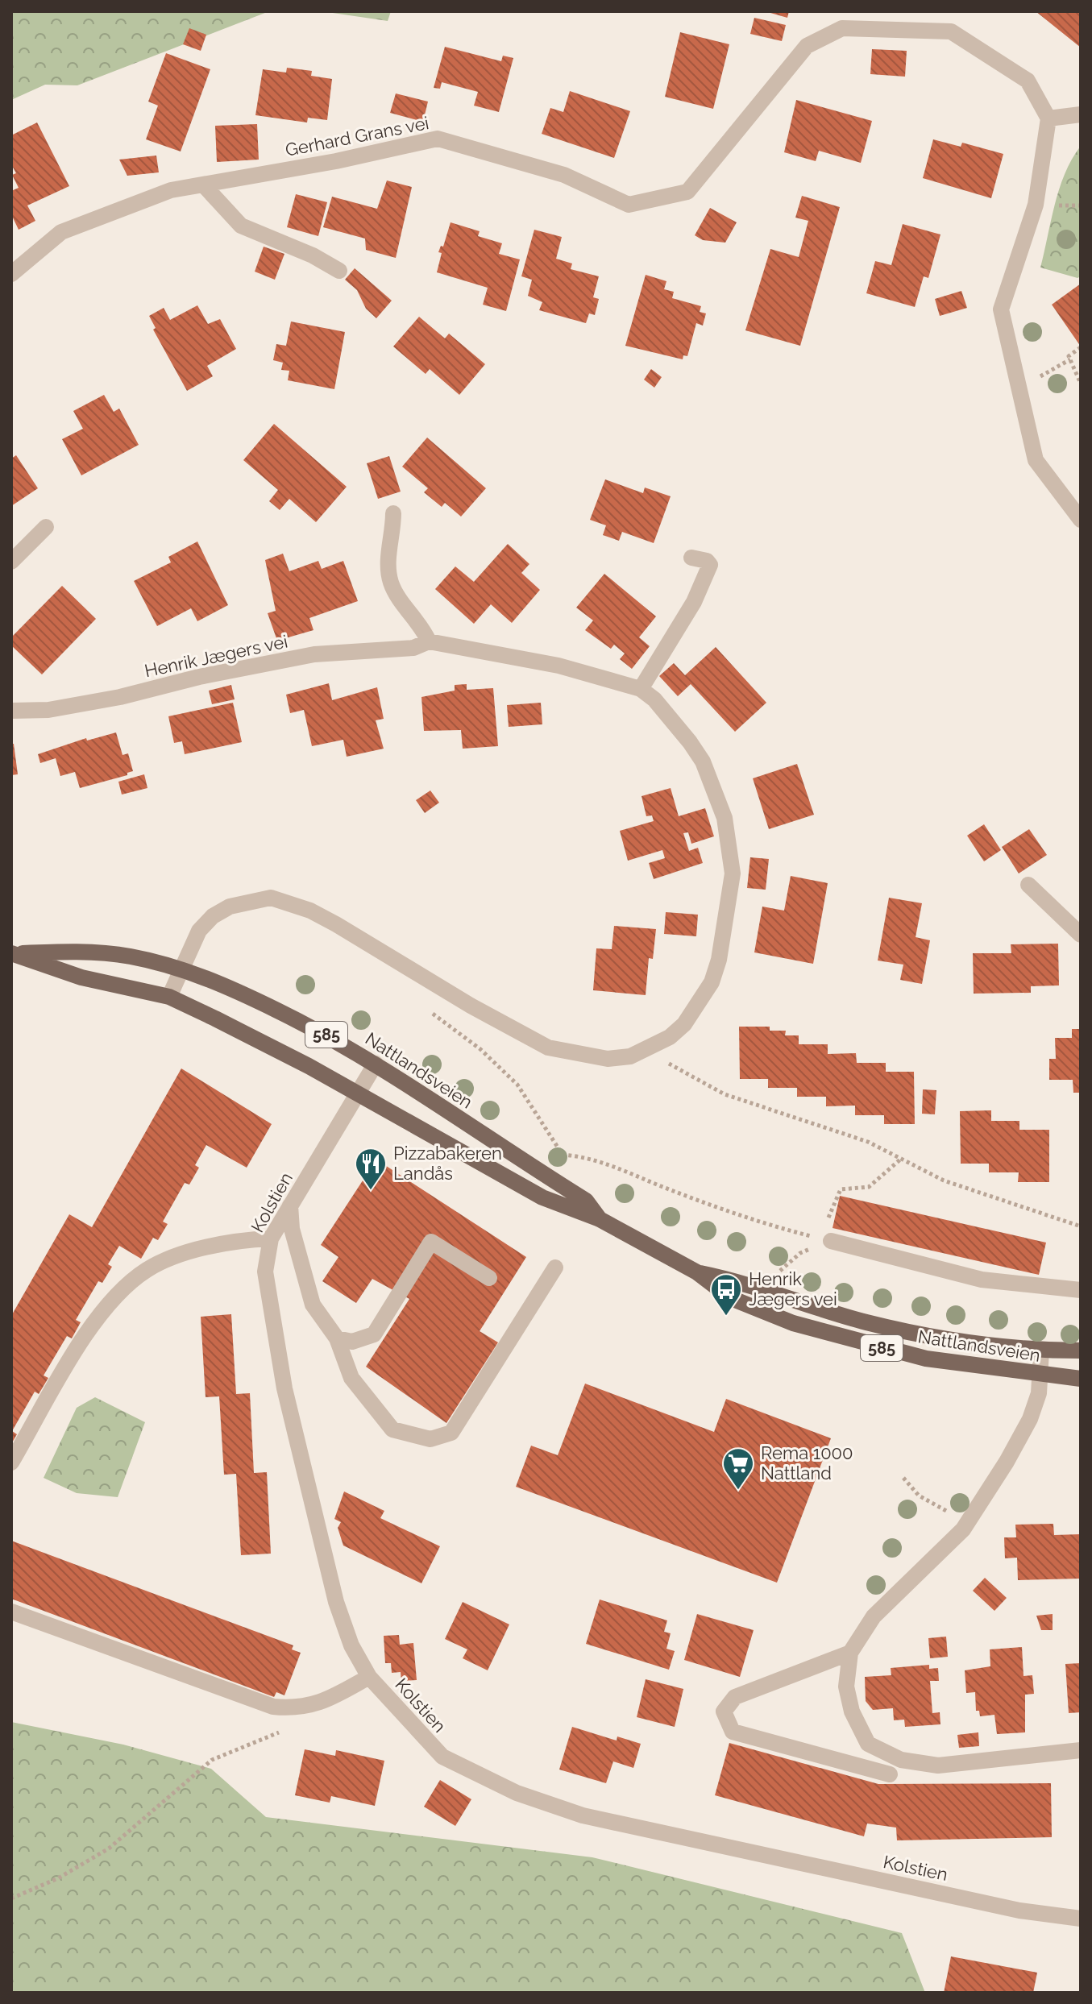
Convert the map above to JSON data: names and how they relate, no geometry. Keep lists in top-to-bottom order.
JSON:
{
  "streets": {
    "main road": ["585", "Nattlandsveien"],
    "street": ["Gerhard Grans vei", "Henrik Jægers vei", "Kolstien"]
  },
  "crossings": [
    ["Henrik Jægers vei", "Nattlandsveien"],
    ["Nattlandsveien", "Kolstien"]
  ],
  "places": {
    "restaurant": ["Pizzabakeren Landås"],
    "bus stop": ["Henrik Jægers vei"],
    "supermarket": ["Rema 1000 Nattland"]
  }
}
